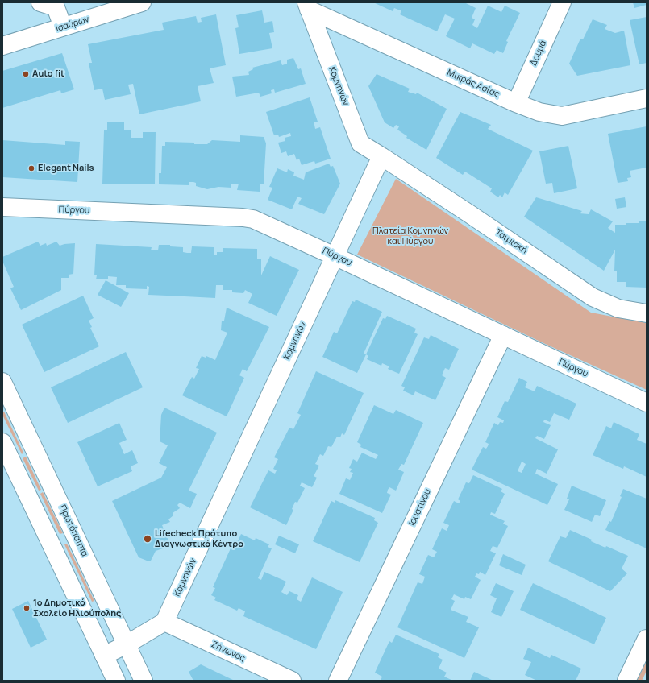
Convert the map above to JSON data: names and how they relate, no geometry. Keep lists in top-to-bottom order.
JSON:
{
  "streets": {
    "street": [
      "Ισαύρων",
      "Δουμά",
      "Μικράς Ασίας",
      "Κομνηνών",
      "Πύργου",
      "Τσιμισκή",
      "Ιουστίνου",
      "Πρωτόπαππα",
      "Ζήνωνος"
    ]
  },
  "crossings": [
    ["Δουμά", "Μικράς Ασίας"],
    ["Μικράς Ασίας", "Κομνηνών"],
    ["Κομνηνών", "Πύργου"],
    ["Κομνηνών", "Τσιμισκή"],
    ["Κομνηνών", "Ζήνωνος"],
    ["Πύργου", "Ιουστίνου"]
  ],
  "parks": ["Πλατεία Κομνηνών και Πύργου"],
  "places": [
    "Auto fit",
    "Elegant Nails",
    "Lifecheck Πρότυπο Διαγνωστικό Κέντρο",
    "1ο Δημοτικό Σχολείο Ηλιούπολης"
  ]
}
